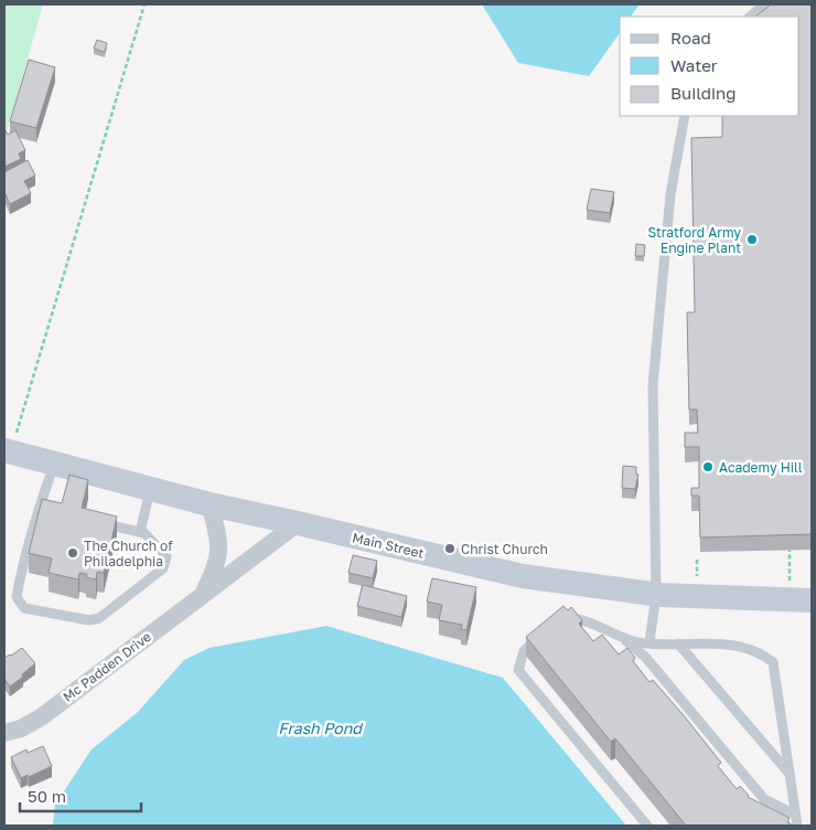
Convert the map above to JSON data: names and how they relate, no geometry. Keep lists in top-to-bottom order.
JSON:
{
  "streets": {
    "main road": ["Main Street"],
    "street": ["Mc Padden Drive"]
  },
  "crossings": [
    ["Main Street", "Mc Padden Drive"]
  ],
  "water": ["Frash Pond"],
  "places": [
    "Stratford Army Engine Plant",
    "Academy Hill",
    "Christ Church",
    "The Church of Philadelphia"
  ],
  "legend": ["Road", "Water", "Building"],
  "scale_bar": "50 m"
}
